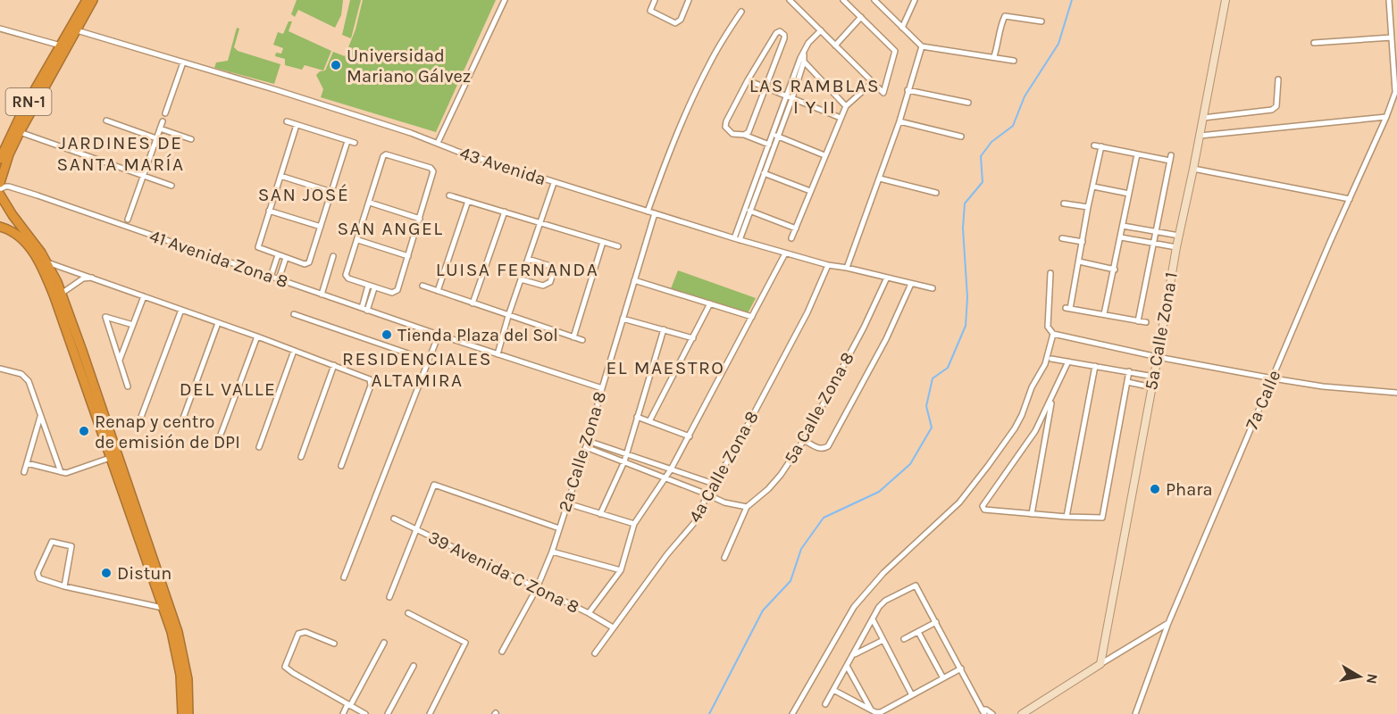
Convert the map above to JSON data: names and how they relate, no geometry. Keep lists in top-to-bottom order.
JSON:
{
  "streets": {
    "highway": ["RN-1"],
    "street": [
      "43 Avenida",
      "41 Avenida Zona 8",
      "5a Calle Zona 1",
      "7a Calle",
      "5a Calle Zona 8",
      "2a Calle Zona 8",
      "4a Calle Zona 8",
      "39 Avenida C Zona 8"
    ]
  },
  "crossings": [
    ["RN-1", "43 Avenida"],
    ["43 Avenida", "5a Calle Zona 8"],
    ["43 Avenida", "2a Calle Zona 8"],
    ["43 Avenida", "4a Calle Zona 8"],
    ["41 Avenida Zona 8", "2a Calle Zona 8"],
    ["2a Calle Zona 8", "39 Avenida C Zona 8"],
    ["4a Calle Zona 8", "39 Avenida C Zona 8"]
  ],
  "districts": [
    "LAS RAMBLAS I Y II",
    "JARDINES DE SANTA MARÍA",
    "SAN JOSÉ",
    "SAN ANGEL",
    "LUISA FERNANDA",
    "RESIDENCIALES ALTAMIRA",
    "EL MAESTRO",
    "DEL VALLE"
  ],
  "places": [
    "Universidad Mariano Gálvez",
    "Tienda Plaza del Sol",
    "Renap y centro de emisión de DPI",
    "Phara",
    "Distun"
  ],
  "north": "right"
}
